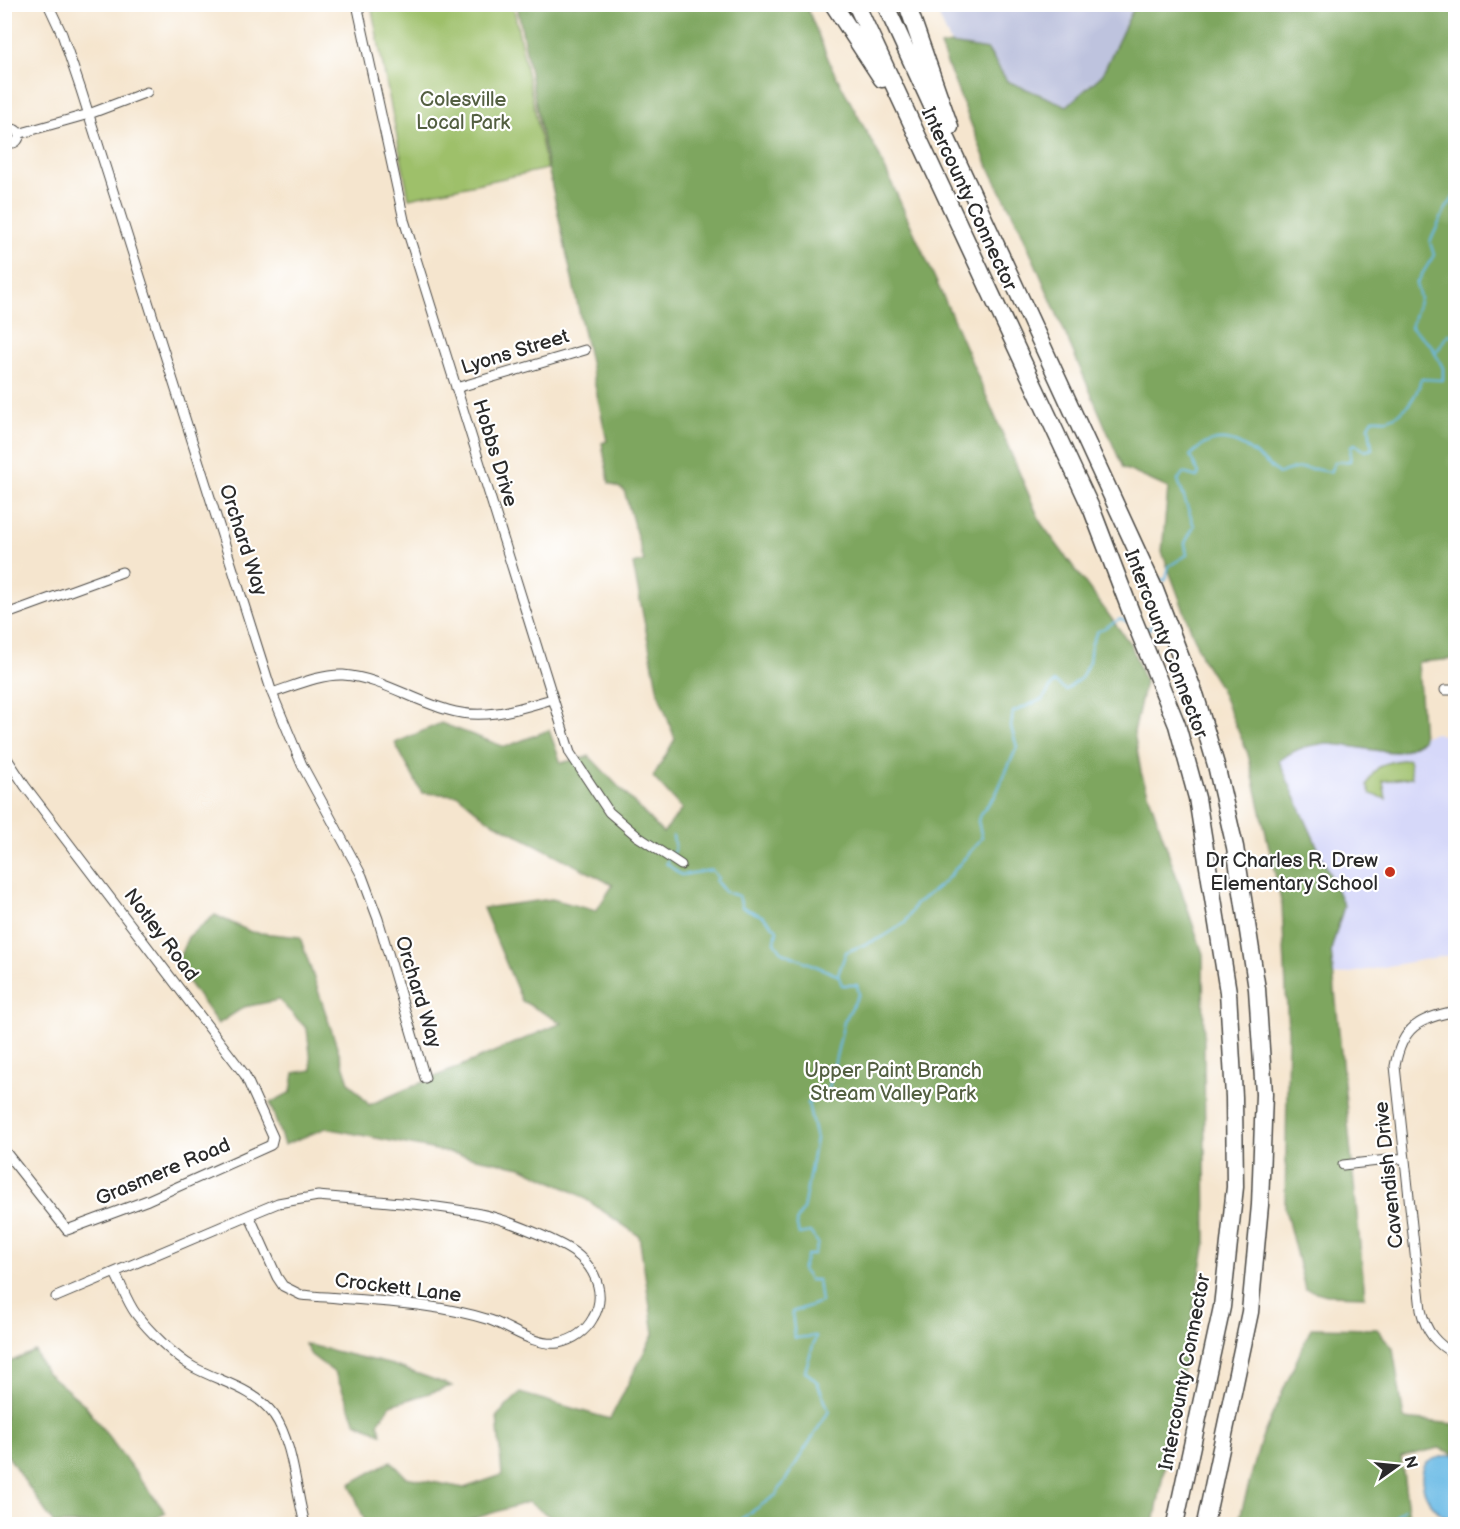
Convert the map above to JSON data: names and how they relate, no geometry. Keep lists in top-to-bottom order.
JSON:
{
  "streets": {
    "highway": ["Intercounty Connector"],
    "street": [
      "Lyons Street",
      "Hobbs Drive",
      "Orchard Way",
      "Notley Road",
      "Grasmere Road",
      "Cavendish Drive",
      "Crockett Lane"
    ]
  },
  "crossings": [
    ["Lyons Street", "Hobbs Drive"],
    ["Notley Road", "Grasmere Road"]
  ],
  "parks": ["Colesville Local Park", "Upper Paint Branch Stream Valley Park"],
  "places": ["Dr Charles R. Drew Elementary School"],
  "north": "right"
}
